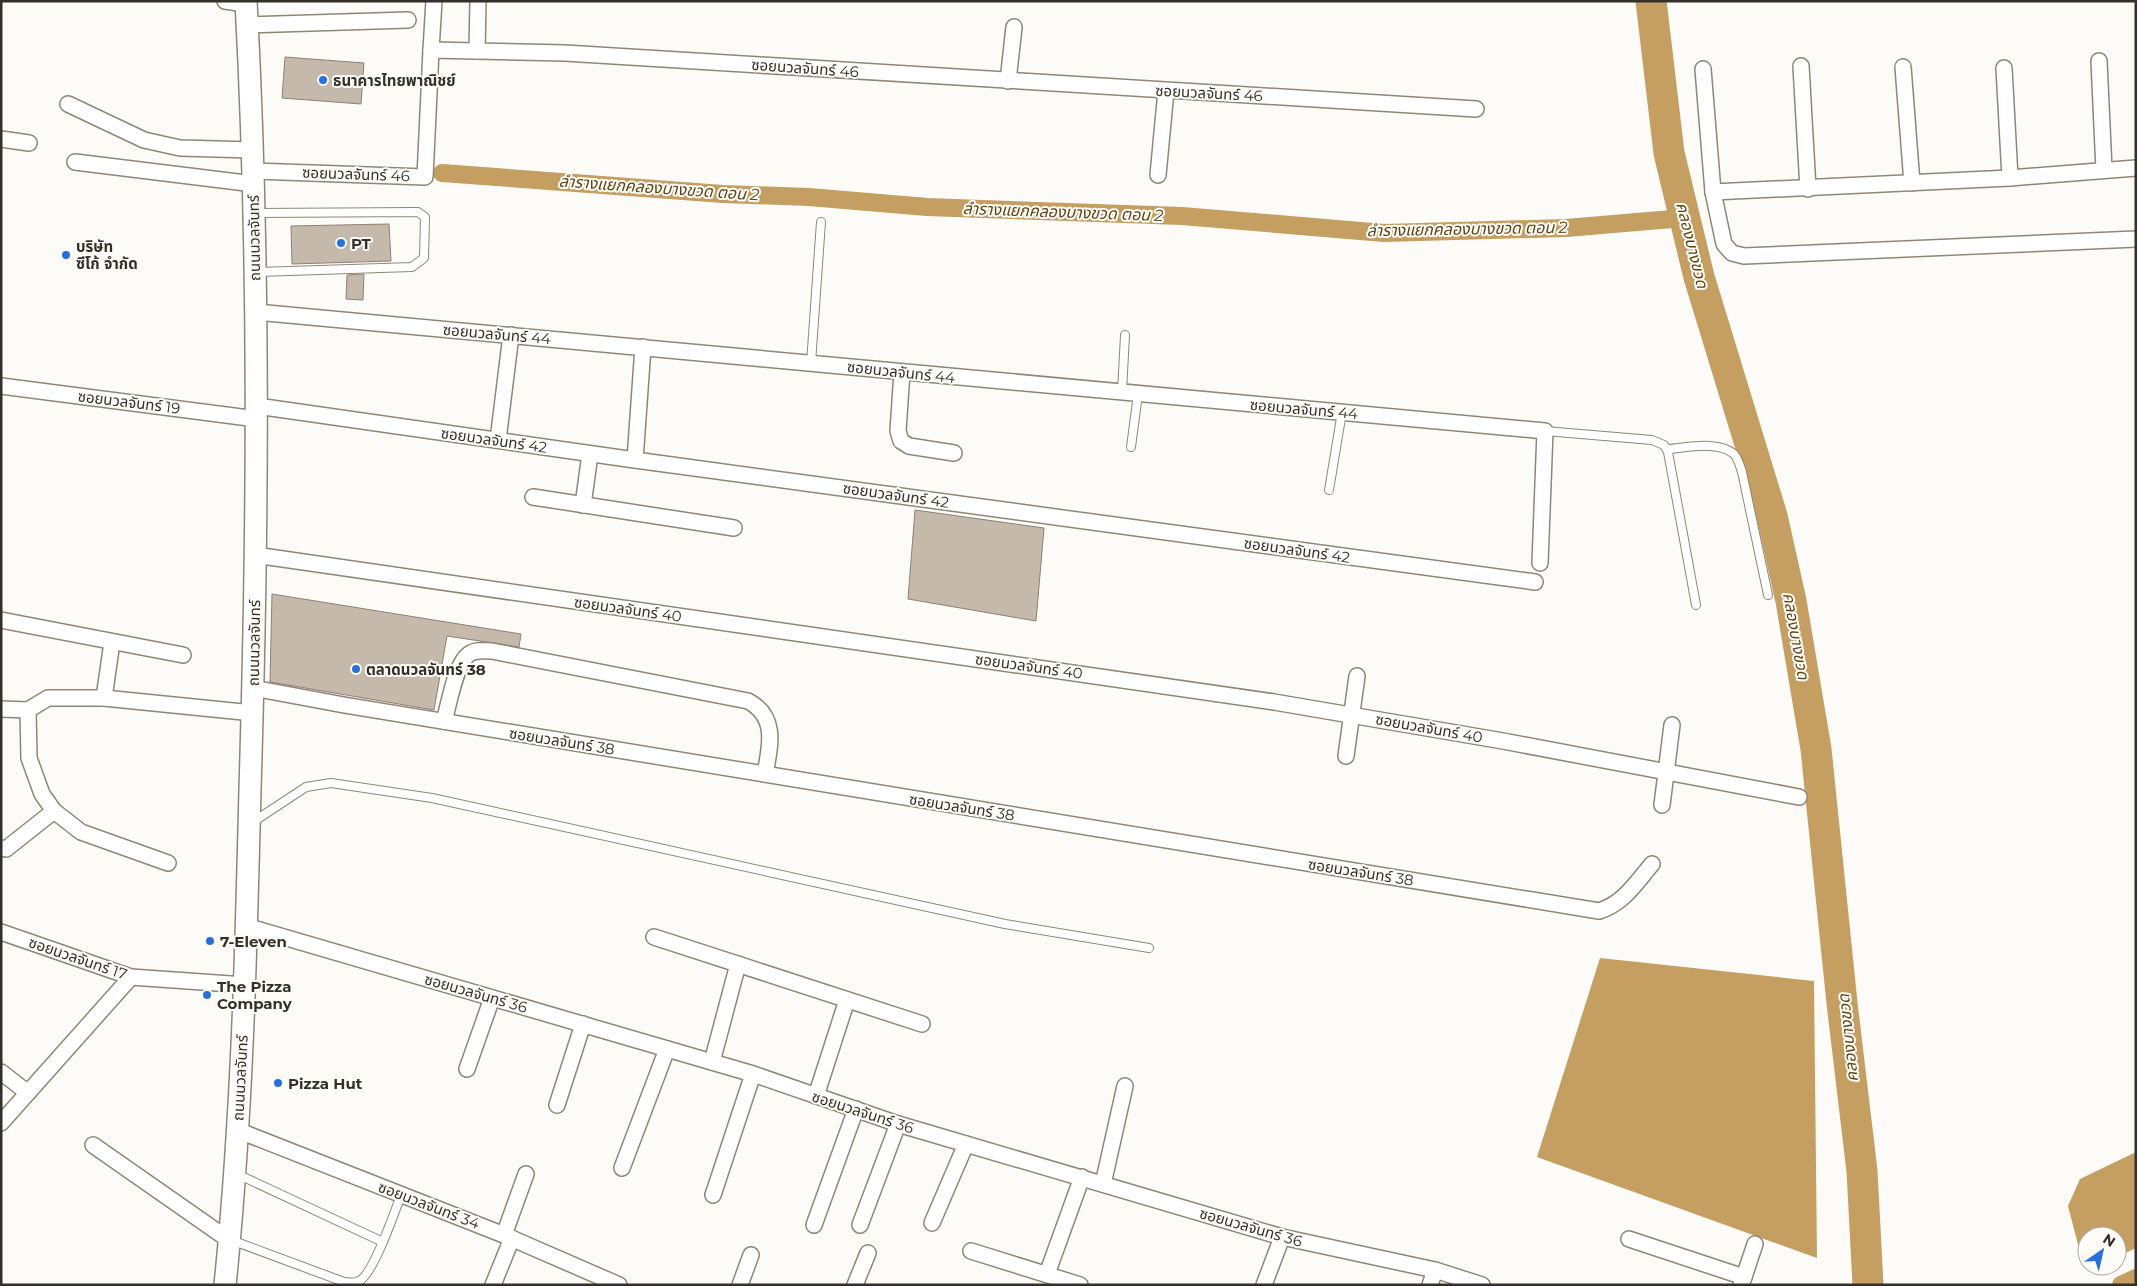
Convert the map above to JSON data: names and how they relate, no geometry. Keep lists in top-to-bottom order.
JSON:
{
  "streets": {
    "main road": ["ถนนนวลจันทร์"],
    "street": [
      "ซอยนวลจันทร์ 46",
      "ซอยนวลจันทร์ 44",
      "ซอยนวลจันทร์ 19",
      "ซอยนวลจันทร์ 42",
      "ซอยนวลจันทร์ 40",
      "ซอยนวลจันทร์ 38",
      "ซอยนวลจันทร์ 17",
      "ซอยนวลจันทร์ 36",
      "ซอยนวลจันทร์ 34"
    ]
  },
  "crossings": [
    ["ซอยนวลจันทร์ 46", "ถนนนวลจันทร์"],
    ["ถนนนวลจันทร์", "ซอยนวลจันทร์ 44"],
    ["ถนนนวลจันทร์", "ซอยนวลจันทร์ 19"],
    ["ถนนนวลจันทร์", "ซอยนวลจันทร์ 42"],
    ["ถนนนวลจันทร์", "ซอยนวลจันทร์ 40"],
    ["ถนนนวลจันทร์", "ซอยนวลจันทร์ 38"],
    ["ถนนนวลจันทร์", "ซอยนวลจันทร์ 17"],
    ["ถนนนวลจันทร์", "ซอยนวลจันทร์ 36"],
    ["ถนนนวลจันทร์", "ซอยนวลจันทร์ 34"],
    ["ซอยนวลจันทร์ 19", "ซอยนวลจันทร์ 42"]
  ],
  "water": ["ลำรางแยกคลองบางขวด ตอน 2", "คลองบางขวด"],
  "places": [
    "ธนาคารไทยพาณิชย์",
    "PT",
    "บริษัท ซีโก้ จำกัด",
    "ตลาดนวลจันทร์ 38",
    "7-Eleven",
    "The Pizza Company",
    "Pizza Hut"
  ],
  "north": "top right"
}
